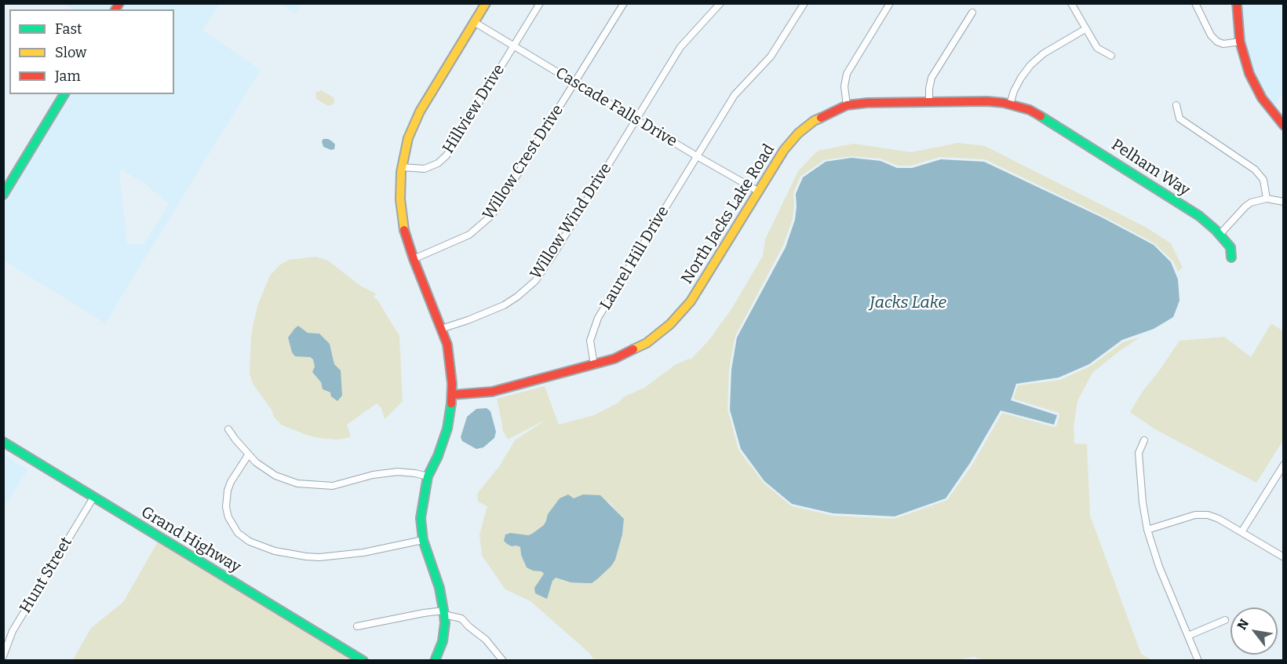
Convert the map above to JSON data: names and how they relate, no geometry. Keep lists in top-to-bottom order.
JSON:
{
  "streets": {
    "street": [
      "Cascade Falls Drive",
      "Hillview Drive",
      "Willow Crest Drive",
      "Pelham Way",
      "North Jacks Lake Road",
      "Willow Wind Drive",
      "Laurel Hill Drive",
      "Grand Highway",
      "Hunt Street"
    ]
  },
  "crossings": [
    ["Cascade Falls Drive", "Hillview Drive"],
    ["Cascade Falls Drive", "Willow Crest Drive"],
    ["Cascade Falls Drive", "North Jacks Lake Road"],
    ["Cascade Falls Drive", "Willow Wind Drive"],
    ["Cascade Falls Drive", "Laurel Hill Drive"],
    ["Pelham Way", "North Jacks Lake Road"],
    ["North Jacks Lake Road", "Laurel Hill Drive"],
    ["Grand Highway", "Hunt Street"]
  ],
  "water": ["Jacks Lake"],
  "legend": ["Fast", "Slow", "Jam"],
  "north": "top left"
}
